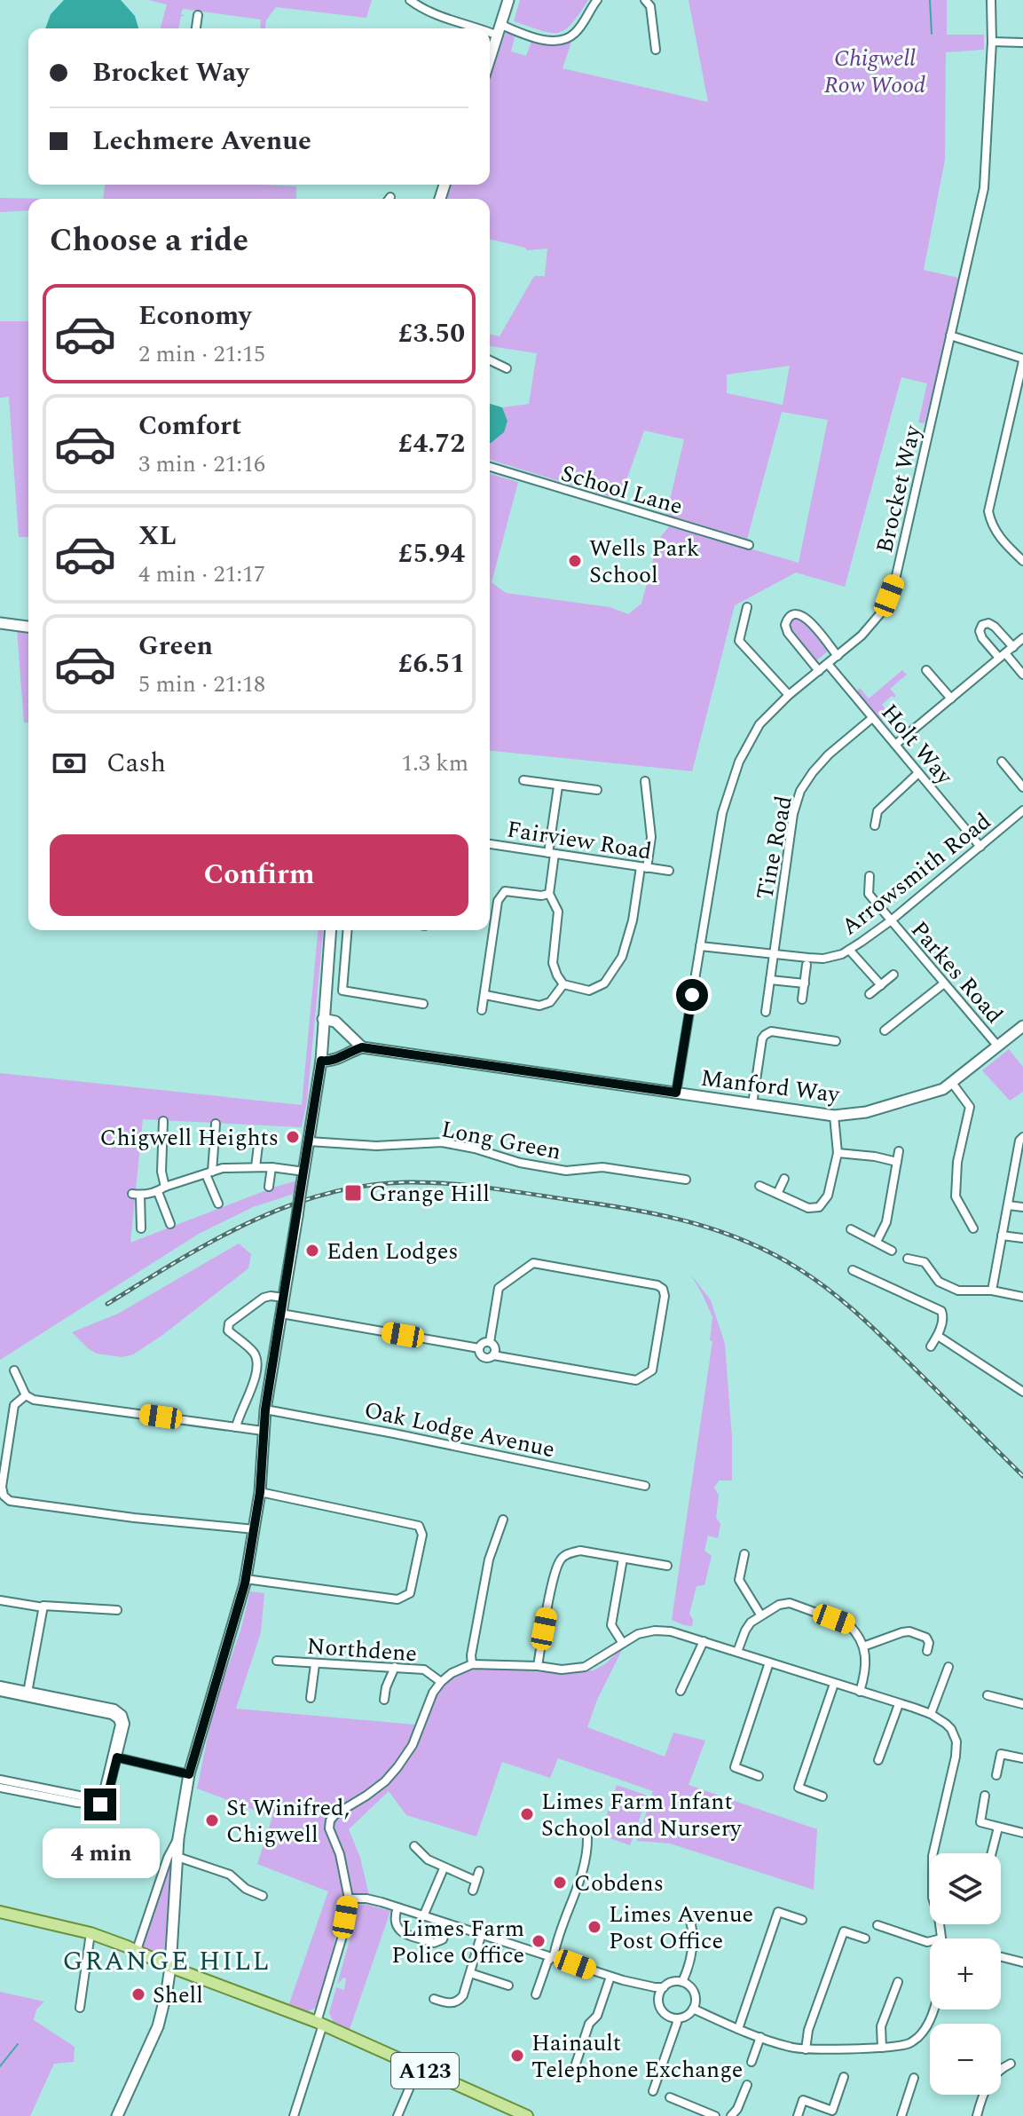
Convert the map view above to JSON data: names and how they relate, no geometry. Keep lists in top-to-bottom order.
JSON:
{
  "streets": {
    "main road": ["Manford Way", "A123"],
    "street": [
      "School Lane",
      "Brocket Way",
      "Holt Way",
      "Fairview Road",
      "Tine Road",
      "Arrowsmith Road",
      "Parkes Road",
      "Long Green",
      "Oak Lodge Avenue",
      "Northdene"
    ]
  },
  "crossings": [
    ["Brocket Way", "Holt Way"],
    ["Brocket Way", "Arrowsmith Road"],
    ["Brocket Way", "Manford Way"],
    ["Holt Way", "Tine Road"],
    ["Holt Way", "Arrowsmith Road"],
    ["Tine Road", "Arrowsmith Road"],
    ["Arrowsmith Road", "Parkes Road"],
    ["Parkes Road", "Manford Way"]
  ],
  "districts": ["GRANGE HILL"],
  "parks": ["Chigwell Row Wood"],
  "places": {
    "other": [
      "Wells Park School",
      "Chigwell Heights",
      "Eden Lodges",
      "Limes Farm Infant School and Nursery",
      "St Winifred, Chigwell",
      "Cobdens",
      "Limes Avenue Post Office",
      "Limes Farm Police Office",
      "Shell",
      "Hainault Telephone Exchange"
    ],
    "transit": ["Grange Hill"]
  },
  "page": {
    "banner": ["Brocket Way", "Lechmere Avenue"],
    "heading": "Choose a ride",
    "list": [
      {
        "name": "Economy",
        "note": "2 min · 21:15",
        "value": "£3.50"
      },
      {
        "name": "Comfort",
        "note": "3 min · 21:16",
        "value": "£4.72"
      },
      {
        "name": "XL",
        "note": "4 min · 21:17",
        "value": "£5.94"
      },
      {
        "name": "Green",
        "note": "5 min · 21:18",
        "value": "£6.51"
      }
    ],
    "pay": ["Cash", "1.3 km"],
    "buttons": "Confirm",
    "bubble": "4 min",
    "map_buttons": ["+", "−"]
  }
}
